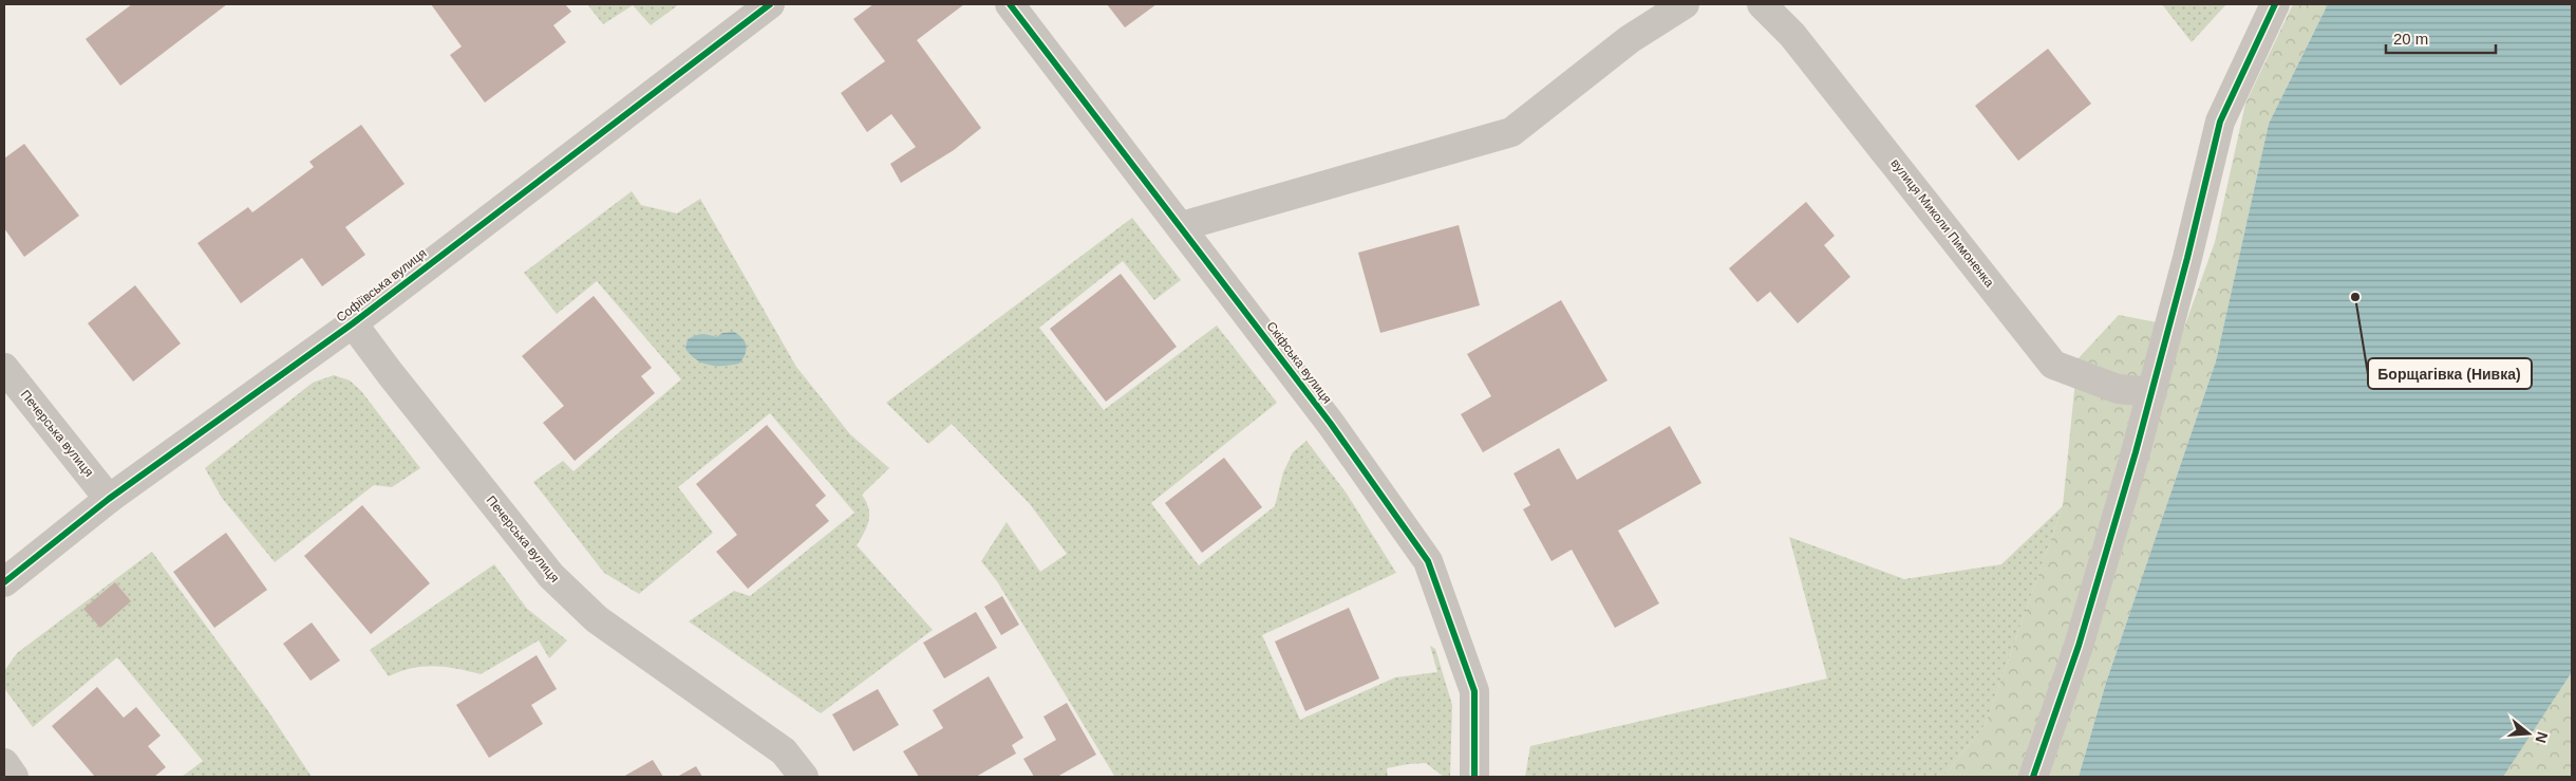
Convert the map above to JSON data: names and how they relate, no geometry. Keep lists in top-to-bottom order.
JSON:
{
  "streets": {
    "street": [
      "вулиця Миколи Пимоненка",
      "Софіївська вулиця",
      "Скіфська вулиця",
      "Печерська вулиця"
    ]
  },
  "crossings": [
    ["Софіївська вулиця", "Печерська вулиця"]
  ],
  "places": ["Борщагівка (Нивка)"],
  "scale_bar": "20 m",
  "north": "right"
}
